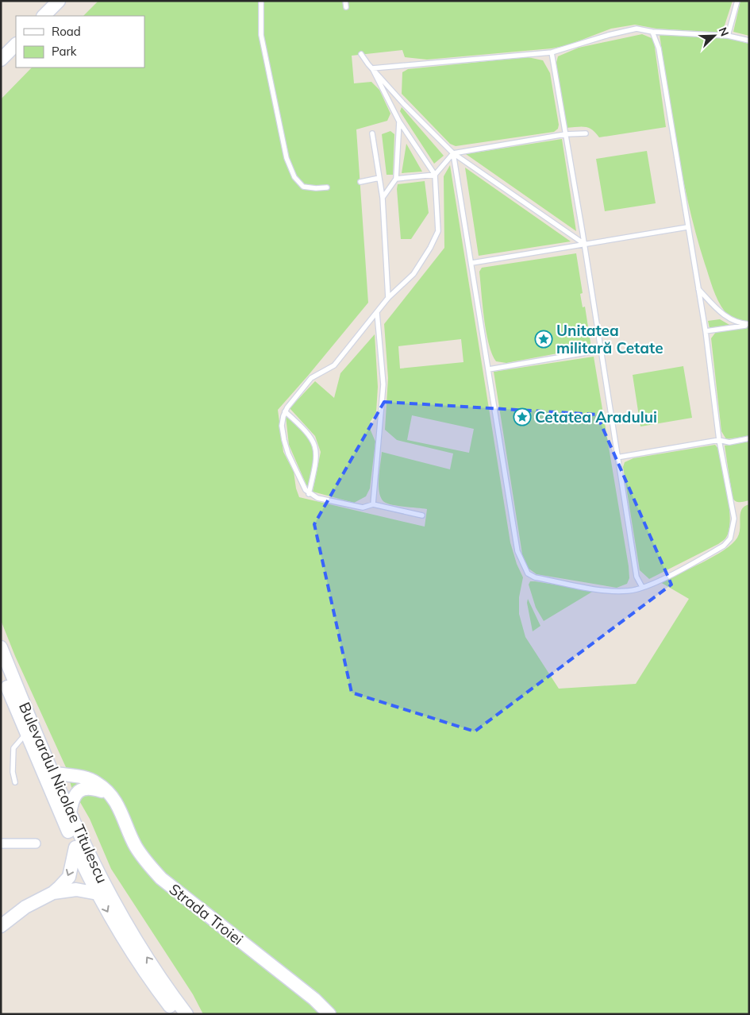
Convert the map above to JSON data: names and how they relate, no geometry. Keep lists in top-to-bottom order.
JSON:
{
  "streets": {
    "main road": ["Bulevardul Nicolae Titulescu", "Strada Troiei"]
  },
  "crossings": [
    ["Bulevardul Nicolae Titulescu", "Strada Troiei"]
  ],
  "places": {
    "place": ["Unitatea militară Cetate", "Cetatea Aradului"]
  },
  "legend": ["Road", "Park"],
  "north": "top right"
}
